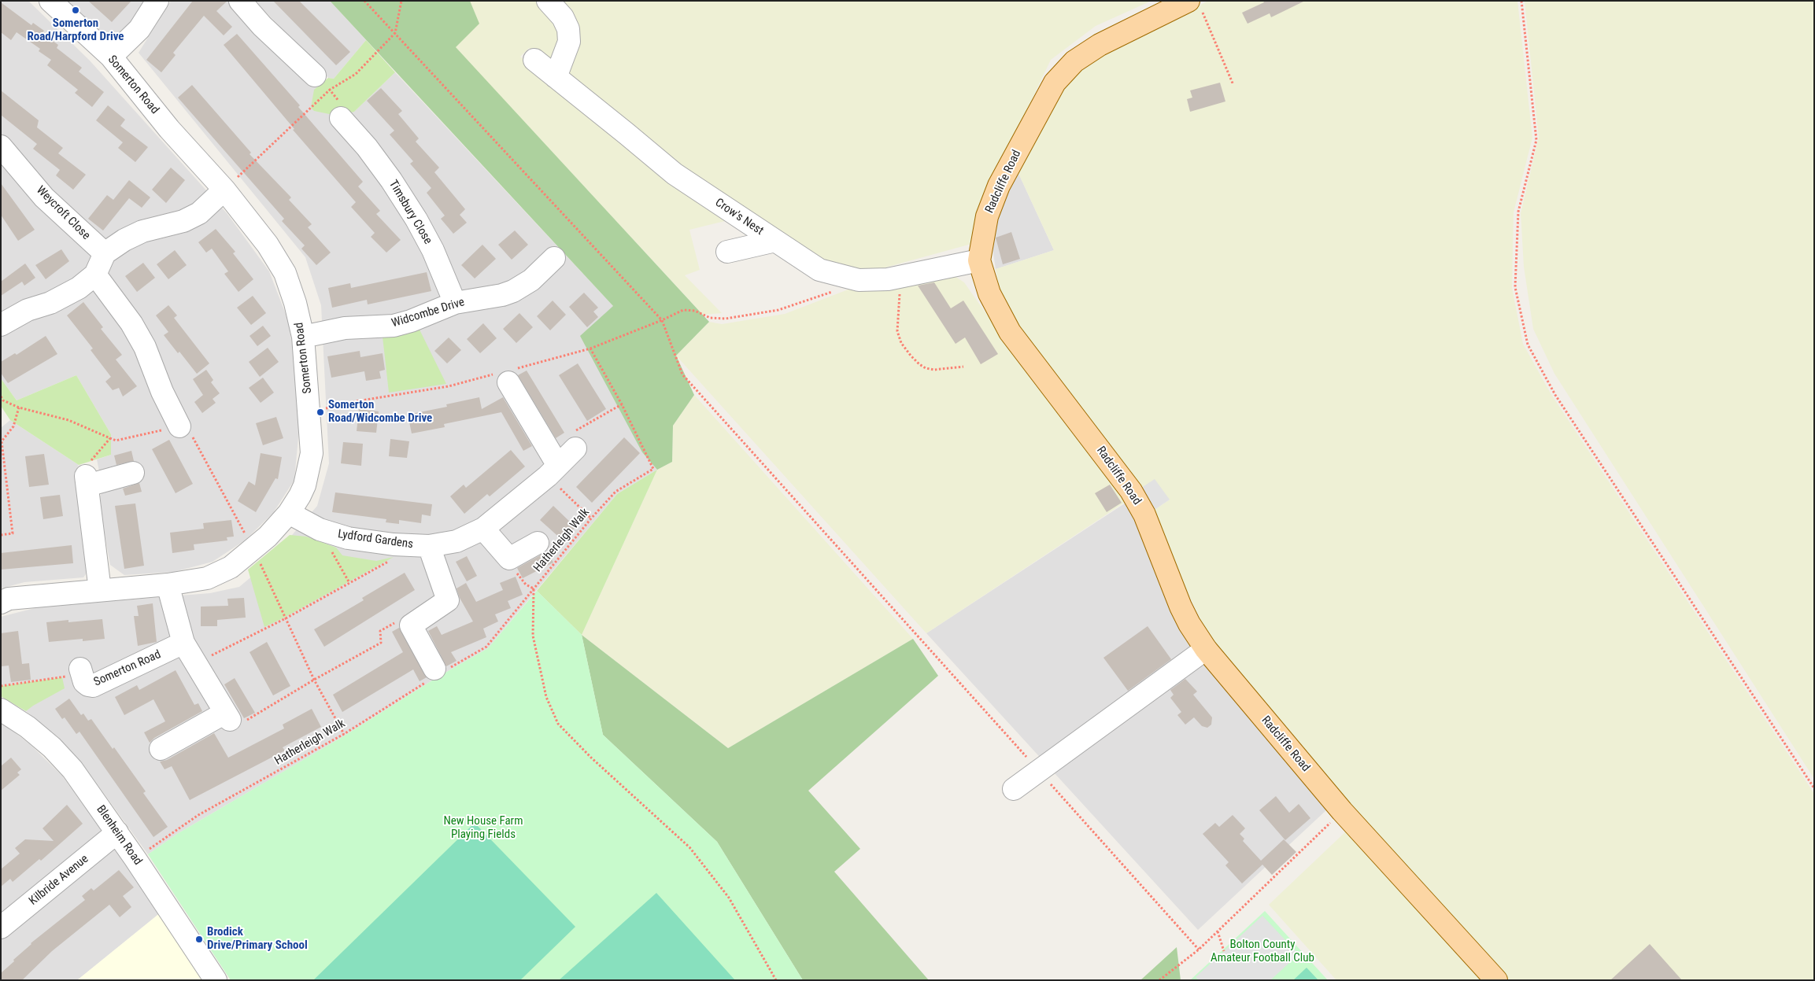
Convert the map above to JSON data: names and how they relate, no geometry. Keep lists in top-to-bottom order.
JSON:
{
  "streets": {
    "main road": ["Radcliffe Road"],
    "street": [
      "Somerton Road",
      "Timsbury Close",
      "Weycroft Close",
      "Crow's Nest",
      "Widcombe Drive",
      "Lydford Gardens",
      "Blenheim Road",
      "Kilbride Avenue"
    ],
    "path": ["Hatherleigh Walk"]
  },
  "crossings": [
    ["Somerton Road", "Widcombe Drive"],
    ["Somerton Road", "Lydford Gardens"],
    ["Radcliffe Road", "Crow's Nest"],
    ["Timsbury Close", "Widcombe Drive"],
    ["Hatherleigh Walk", "Blenheim Road"],
    ["Blenheim Road", "Kilbride Avenue"]
  ],
  "parks": ["New House Farm Playing Fields", "Bolton County Amateur Football Club"],
  "places": ["Somerton Road/Harpford Drive", "Somerton Road/Widcombe Drive", "Brodick Drive/Primary School"]
}
